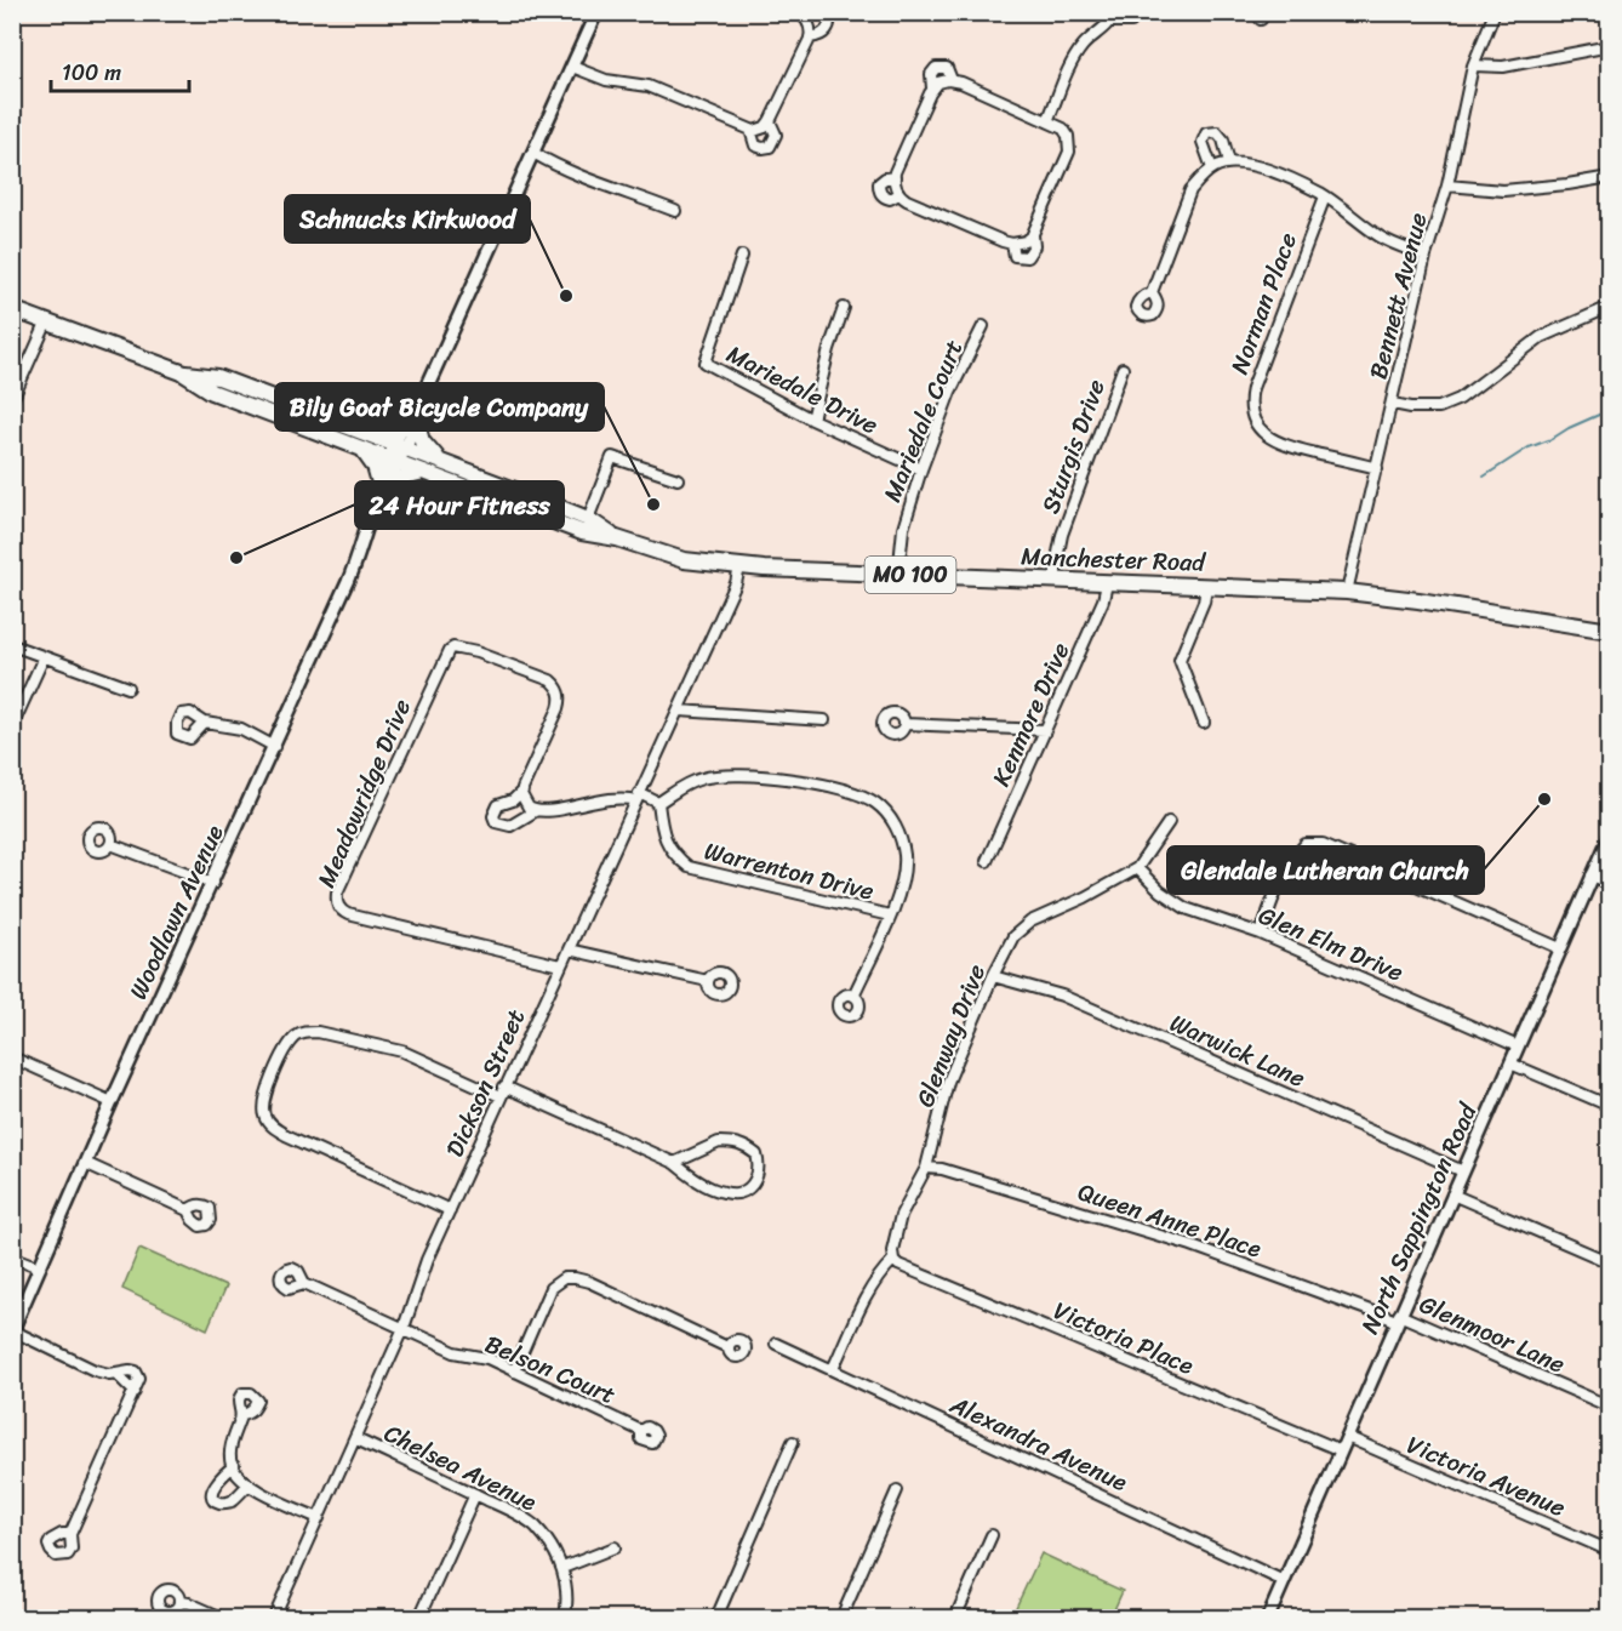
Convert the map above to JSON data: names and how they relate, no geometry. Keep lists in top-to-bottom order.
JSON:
{
  "streets": {
    "main road": ["Manchester Road", "MO 100"],
    "street": [
      "Bennett Avenue",
      "Norman Place",
      "Mariedale Drive",
      "Mariedale Court",
      "Sturgis Drive",
      "Kenmore Drive",
      "Meadowridge Drive",
      "Warrenton Drive",
      "Woodlawn Avenue",
      "Glen Elm Drive",
      "Glenway Drive",
      "Warwick Lane",
      "Dickson Street",
      "North Sappington Road",
      "Queen Anne Place",
      "Glenmoor Lane",
      "Victoria Place",
      "Belson Court",
      "Alexandra Avenue",
      "Chelsea Avenue",
      "Victoria Avenue"
    ]
  },
  "crossings": [
    ["Bennett Avenue", "Norman Place"],
    ["Bennett Avenue", "Manchester Road"],
    ["Mariedale Drive", "Mariedale Court"],
    ["Mariedale Court", "Manchester Road"],
    ["Sturgis Drive", "Manchester Road"],
    ["Manchester Road", "Kenmore Drive"],
    ["Manchester Road", "Woodlawn Avenue"],
    ["Manchester Road", "Dickson Street"],
    ["Meadowridge Drive", "Dickson Street"],
    ["Glen Elm Drive", "Glenway Drive"],
    ["Glen Elm Drive", "North Sappington Road"],
    ["Glenway Drive", "Warwick Lane"],
    ["Glenway Drive", "Queen Anne Place"],
    ["Glenway Drive", "Victoria Place"],
    ["Glenway Drive", "Alexandra Avenue"],
    ["Warwick Lane", "North Sappington Road"],
    ["Dickson Street", "Belson Court"],
    ["Dickson Street", "Chelsea Avenue"],
    ["North Sappington Road", "Queen Anne Place"],
    ["North Sappington Road", "Glenmoor Lane"],
    ["North Sappington Road", "Victoria Place"],
    ["North Sappington Road", "Alexandra Avenue"],
    ["North Sappington Road", "Victoria Avenue"],
    ["Queen Anne Place", "Glenmoor Lane"]
  ],
  "places": [
    "Schnucks Kirkwood",
    "Bily Goat Bicycle Company",
    "24 Hour Fitness",
    "Glendale Lutheran Church"
  ],
  "scale_bar": "100 m"
}
